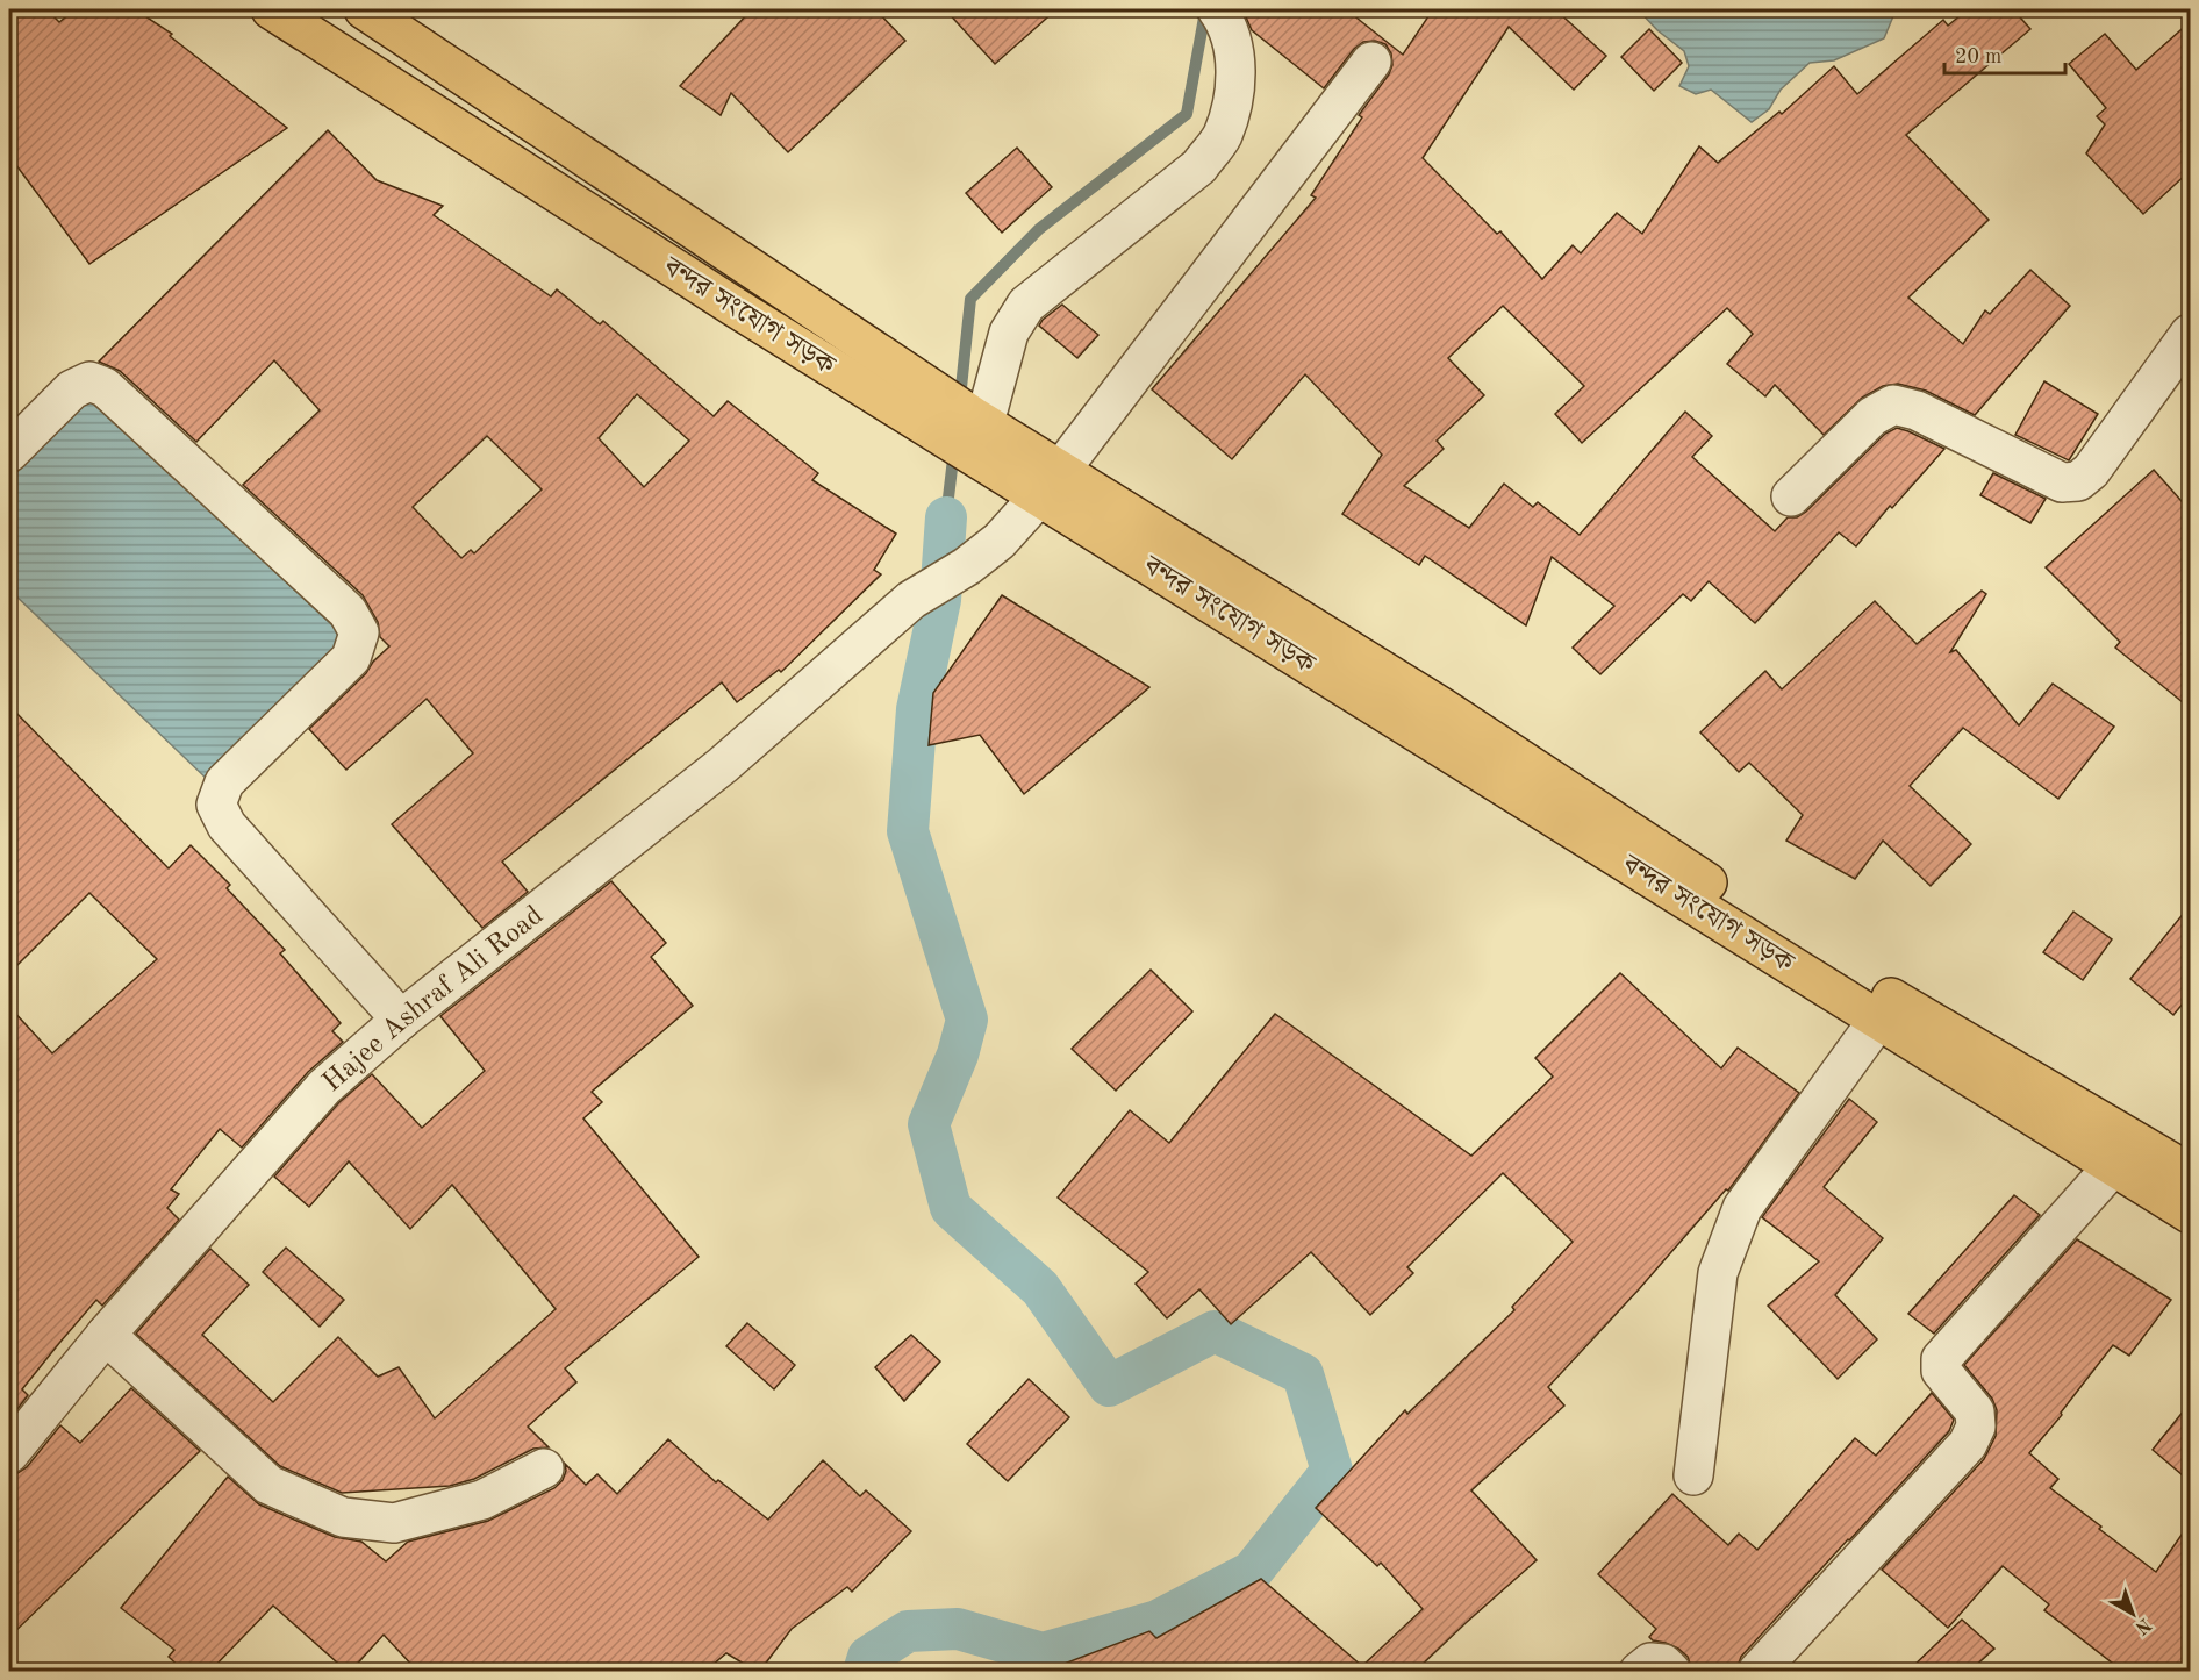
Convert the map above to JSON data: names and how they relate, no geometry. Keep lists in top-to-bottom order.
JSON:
{
  "streets": {
    "highway": ["বন্দর সংযোগ সড়ক"],
    "street": ["Hajee Ashraf Ali Road"]
  },
  "crossings": [
    ["বন্দর সংযোগ সড়ক", "Hajee Ashraf Ali Road"]
  ],
  "scale_bar": "20 m",
  "north": "bottom right"
}
